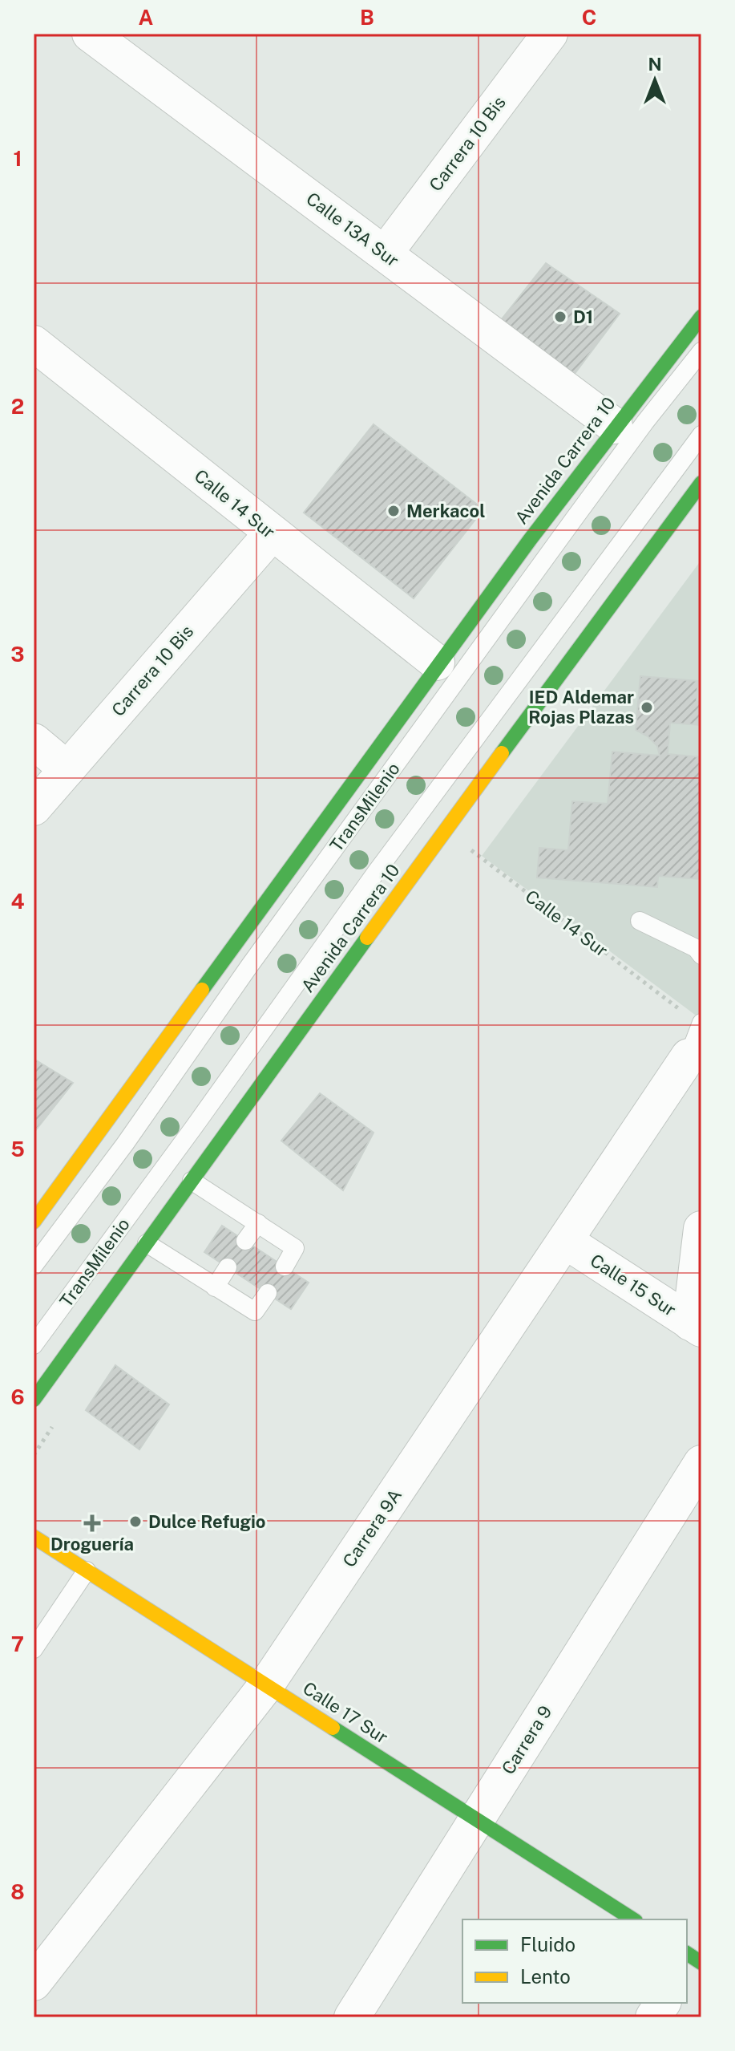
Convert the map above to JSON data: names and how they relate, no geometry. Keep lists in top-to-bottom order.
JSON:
{
  "streets": {
    "main road": ["Avenida Carrera 10", "Calle 17 Sur"],
    "street": [
      "Carrera 10 Bis",
      "Calle 13A Sur",
      "Calle 14 Sur",
      "Calle 15 Sur",
      "Carrera 9A",
      "Carrera 9"
    ],
    "lane": ["TransMilenio"]
  },
  "crossings": [
    ["Carrera 10 Bis", "Calle 13A Sur"],
    ["Carrera 10 Bis", "Calle 14 Sur"],
    ["Calle 13A Sur", "Avenida Carrera 10"],
    ["Avenida Carrera 10", "Calle 14 Sur"],
    ["Calle 15 Sur", "Carrera 9A"],
    ["Carrera 9A", "Calle 17 Sur"],
    ["Calle 17 Sur", "Carrera 9"]
  ],
  "places": {
    "other": [
      "D1",
      "Merkacol",
      "IED Aldemar Rojas Plazas",
      "Dulce Refugio"
    ],
    "health": ["Droguería"]
  },
  "legend": ["Fluido", "Lento"],
  "north": "top",
  "grid": {
    "columns": ["A", "B", "C"],
    "rows": [
      "1",
      "2",
      "3",
      "4",
      "5",
      "6",
      "7",
      "8"
    ]
  }
}
